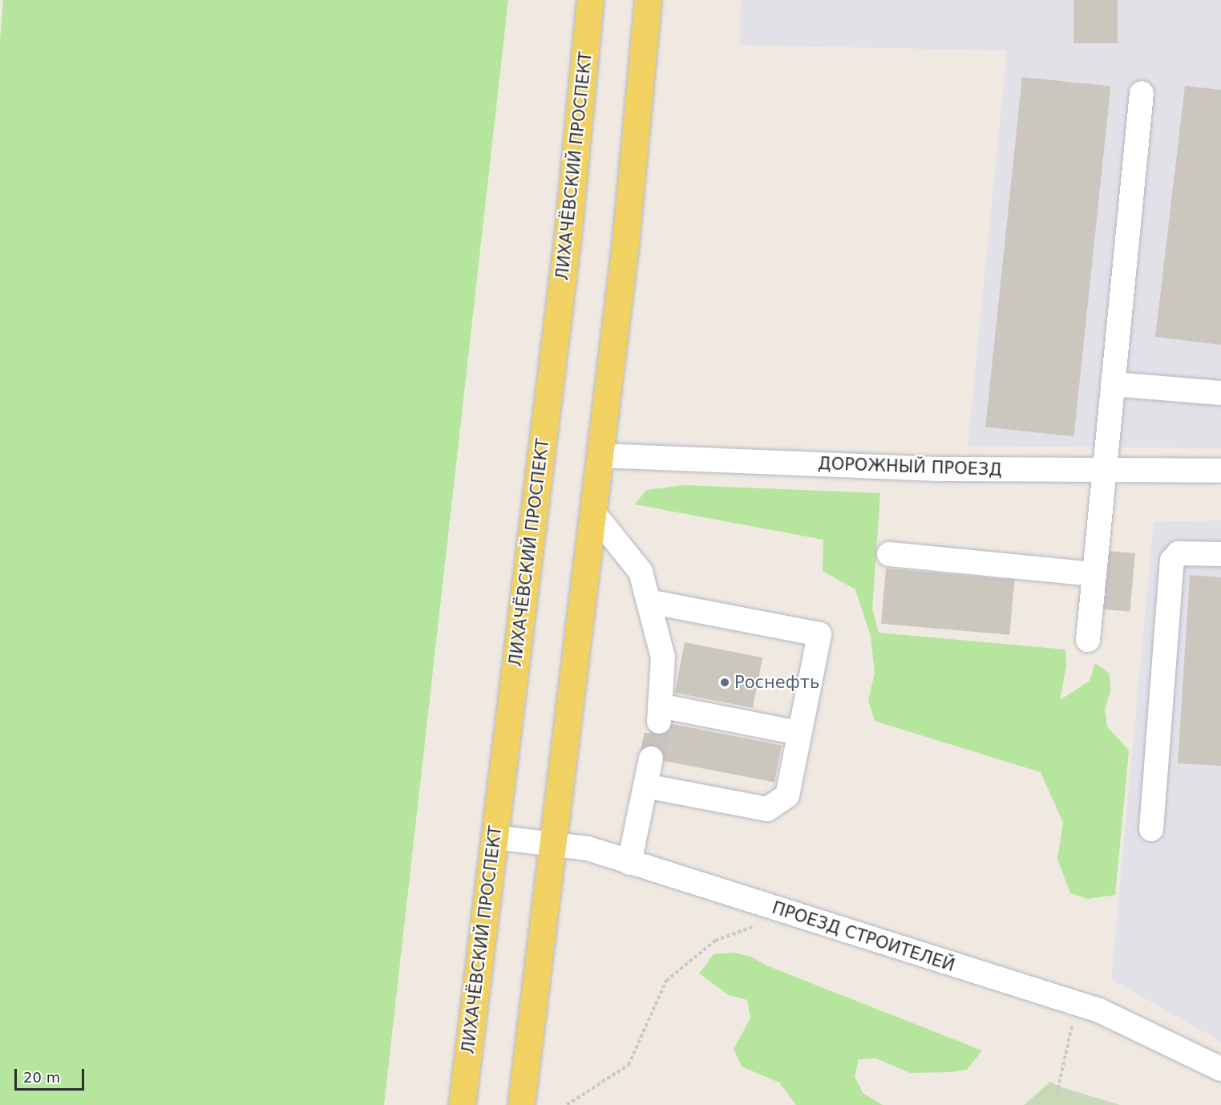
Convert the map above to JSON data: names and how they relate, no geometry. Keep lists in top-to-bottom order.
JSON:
{
  "streets": {
    "main road": ["ЛИХАЧЁВСКИЙ ПРОСПЕКТ"],
    "street": ["ДОРОЖНЫЙ ПРОЕЗД", "ПРОЕЗД СТРОИТЕЛЕЙ"]
  },
  "crossings": [
    ["ЛИХАЧЁВСКИЙ ПРОСПЕКТ", "ПРОЕЗД СТРОИТЕЛЕЙ"]
  ],
  "places": ["Роснефть"],
  "scale_bar": "20 m"
}
